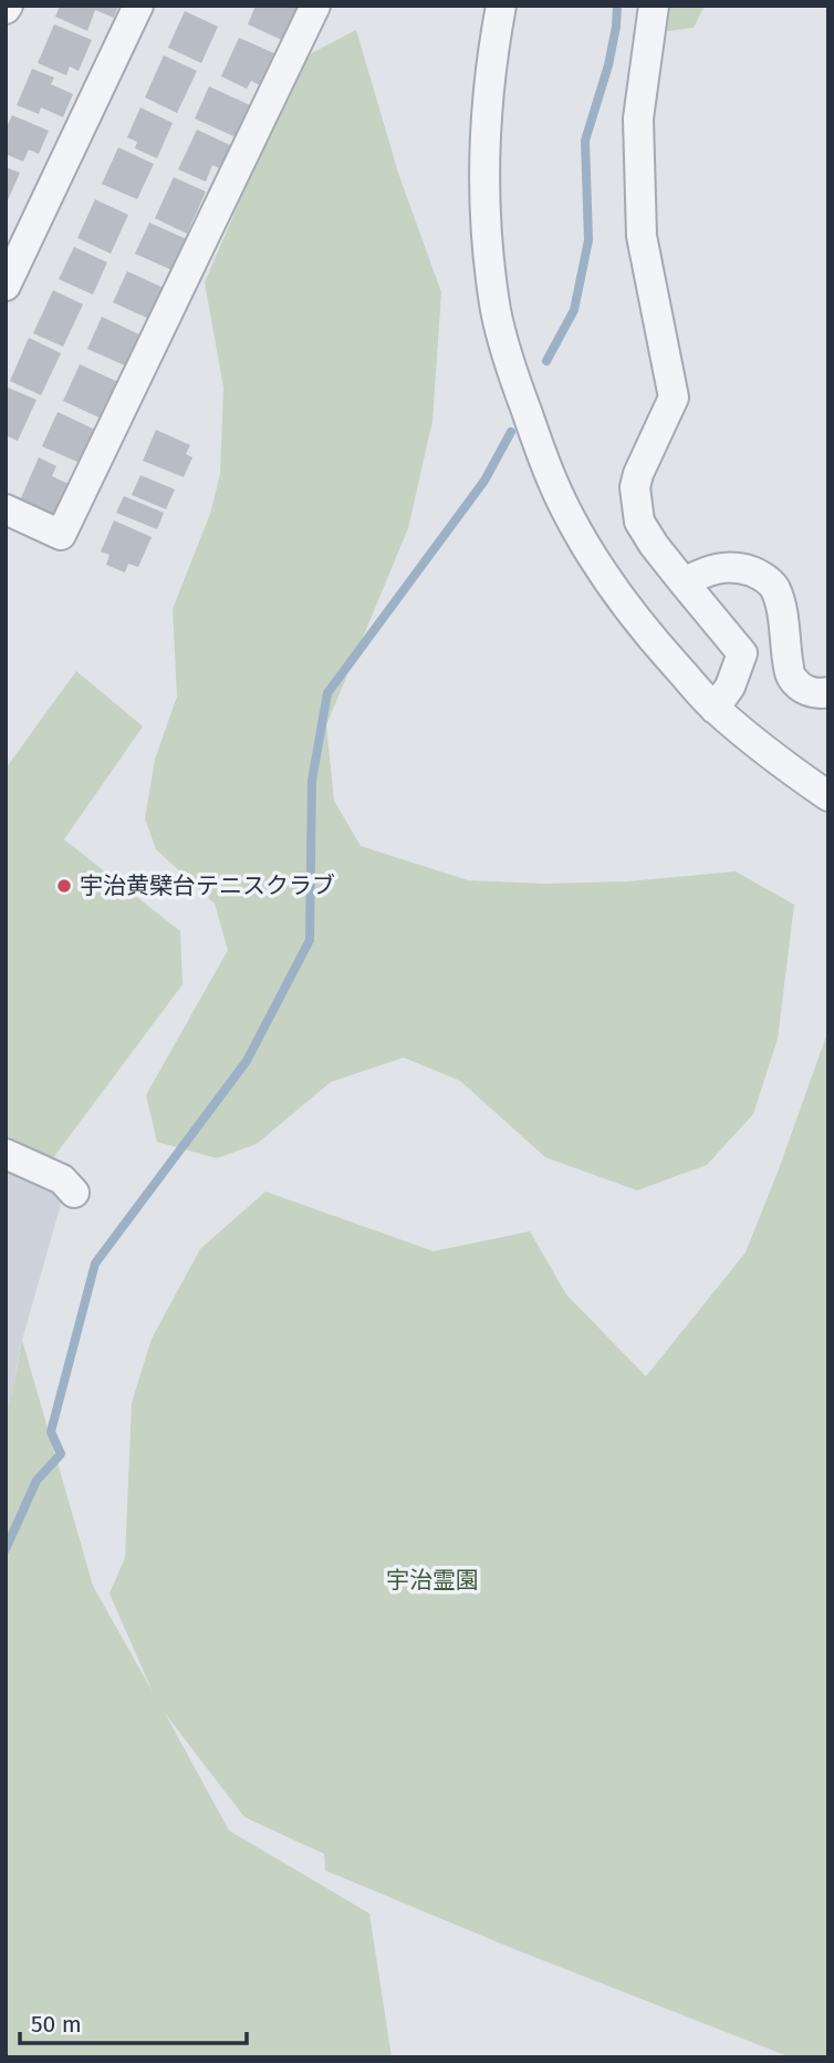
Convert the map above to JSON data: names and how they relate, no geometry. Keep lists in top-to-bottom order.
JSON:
{
  "parks": ["宇治霊園"],
  "places": ["宇治黄檗台テニスクラブ"],
  "scale_bar": "50 m"
}
